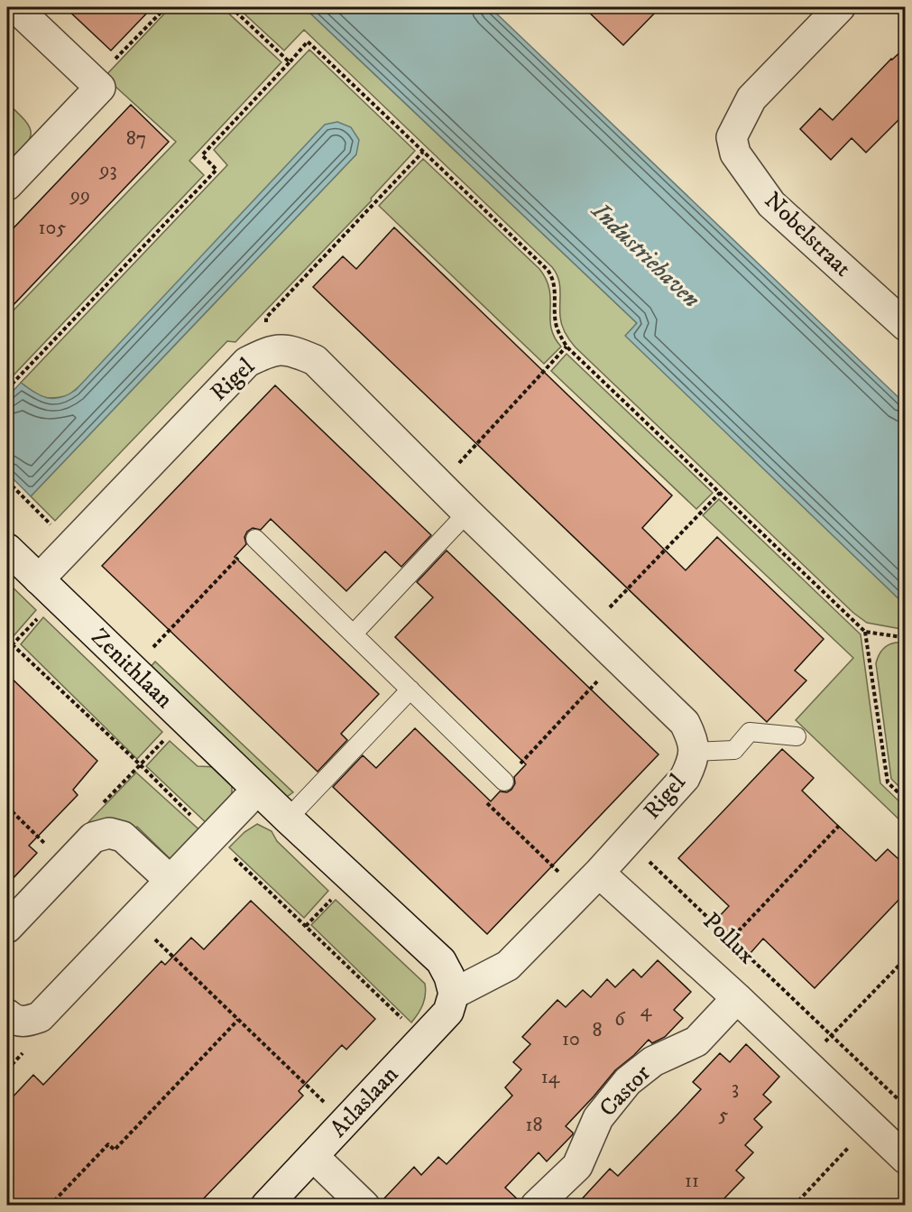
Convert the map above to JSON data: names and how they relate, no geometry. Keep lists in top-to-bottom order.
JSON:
{
  "streets": {
    "street": [
      "Nobelstraat",
      "Rigel",
      "Zenithlaan",
      "Pollux",
      "Castor",
      "Atlaslaan"
    ]
  },
  "crossings": [
    ["Rigel", "Zenithlaan"],
    ["Rigel", "Pollux"],
    ["Rigel", "Atlaslaan"],
    ["Zenithlaan", "Atlaslaan"],
    ["Pollux", "Castor"]
  ],
  "water": ["Industriehaven"],
  "house_numbers": [
    "87",
    "93",
    "99",
    "105",
    "4",
    "6",
    "8",
    "10",
    "14",
    "3",
    "5",
    "18",
    "11"
  ]
}
